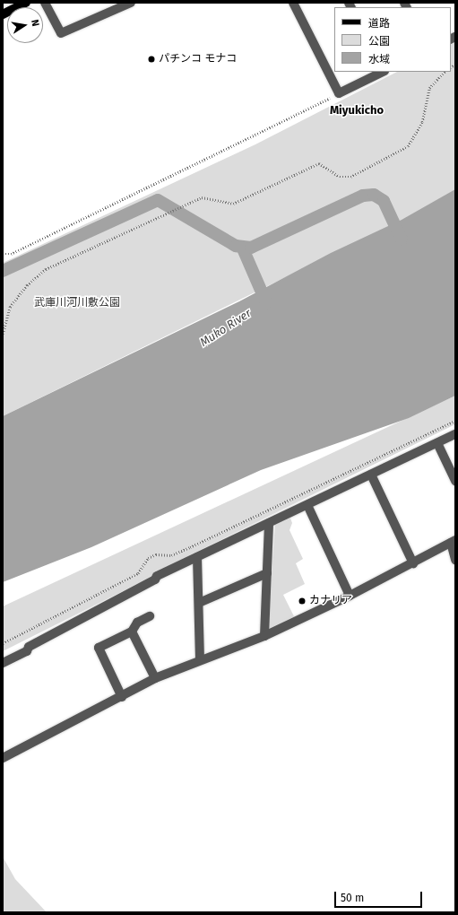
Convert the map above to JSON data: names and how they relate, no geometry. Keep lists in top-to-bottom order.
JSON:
{
  "districts": ["Miyukicho"],
  "water": ["Muko River"],
  "parks": ["武庫川河川敷公園"],
  "places": ["パチンコ モナコ", "カナリア"],
  "legend": ["道路", "公園", "水域"],
  "scale_bar": "50 m",
  "north": "right"
}
